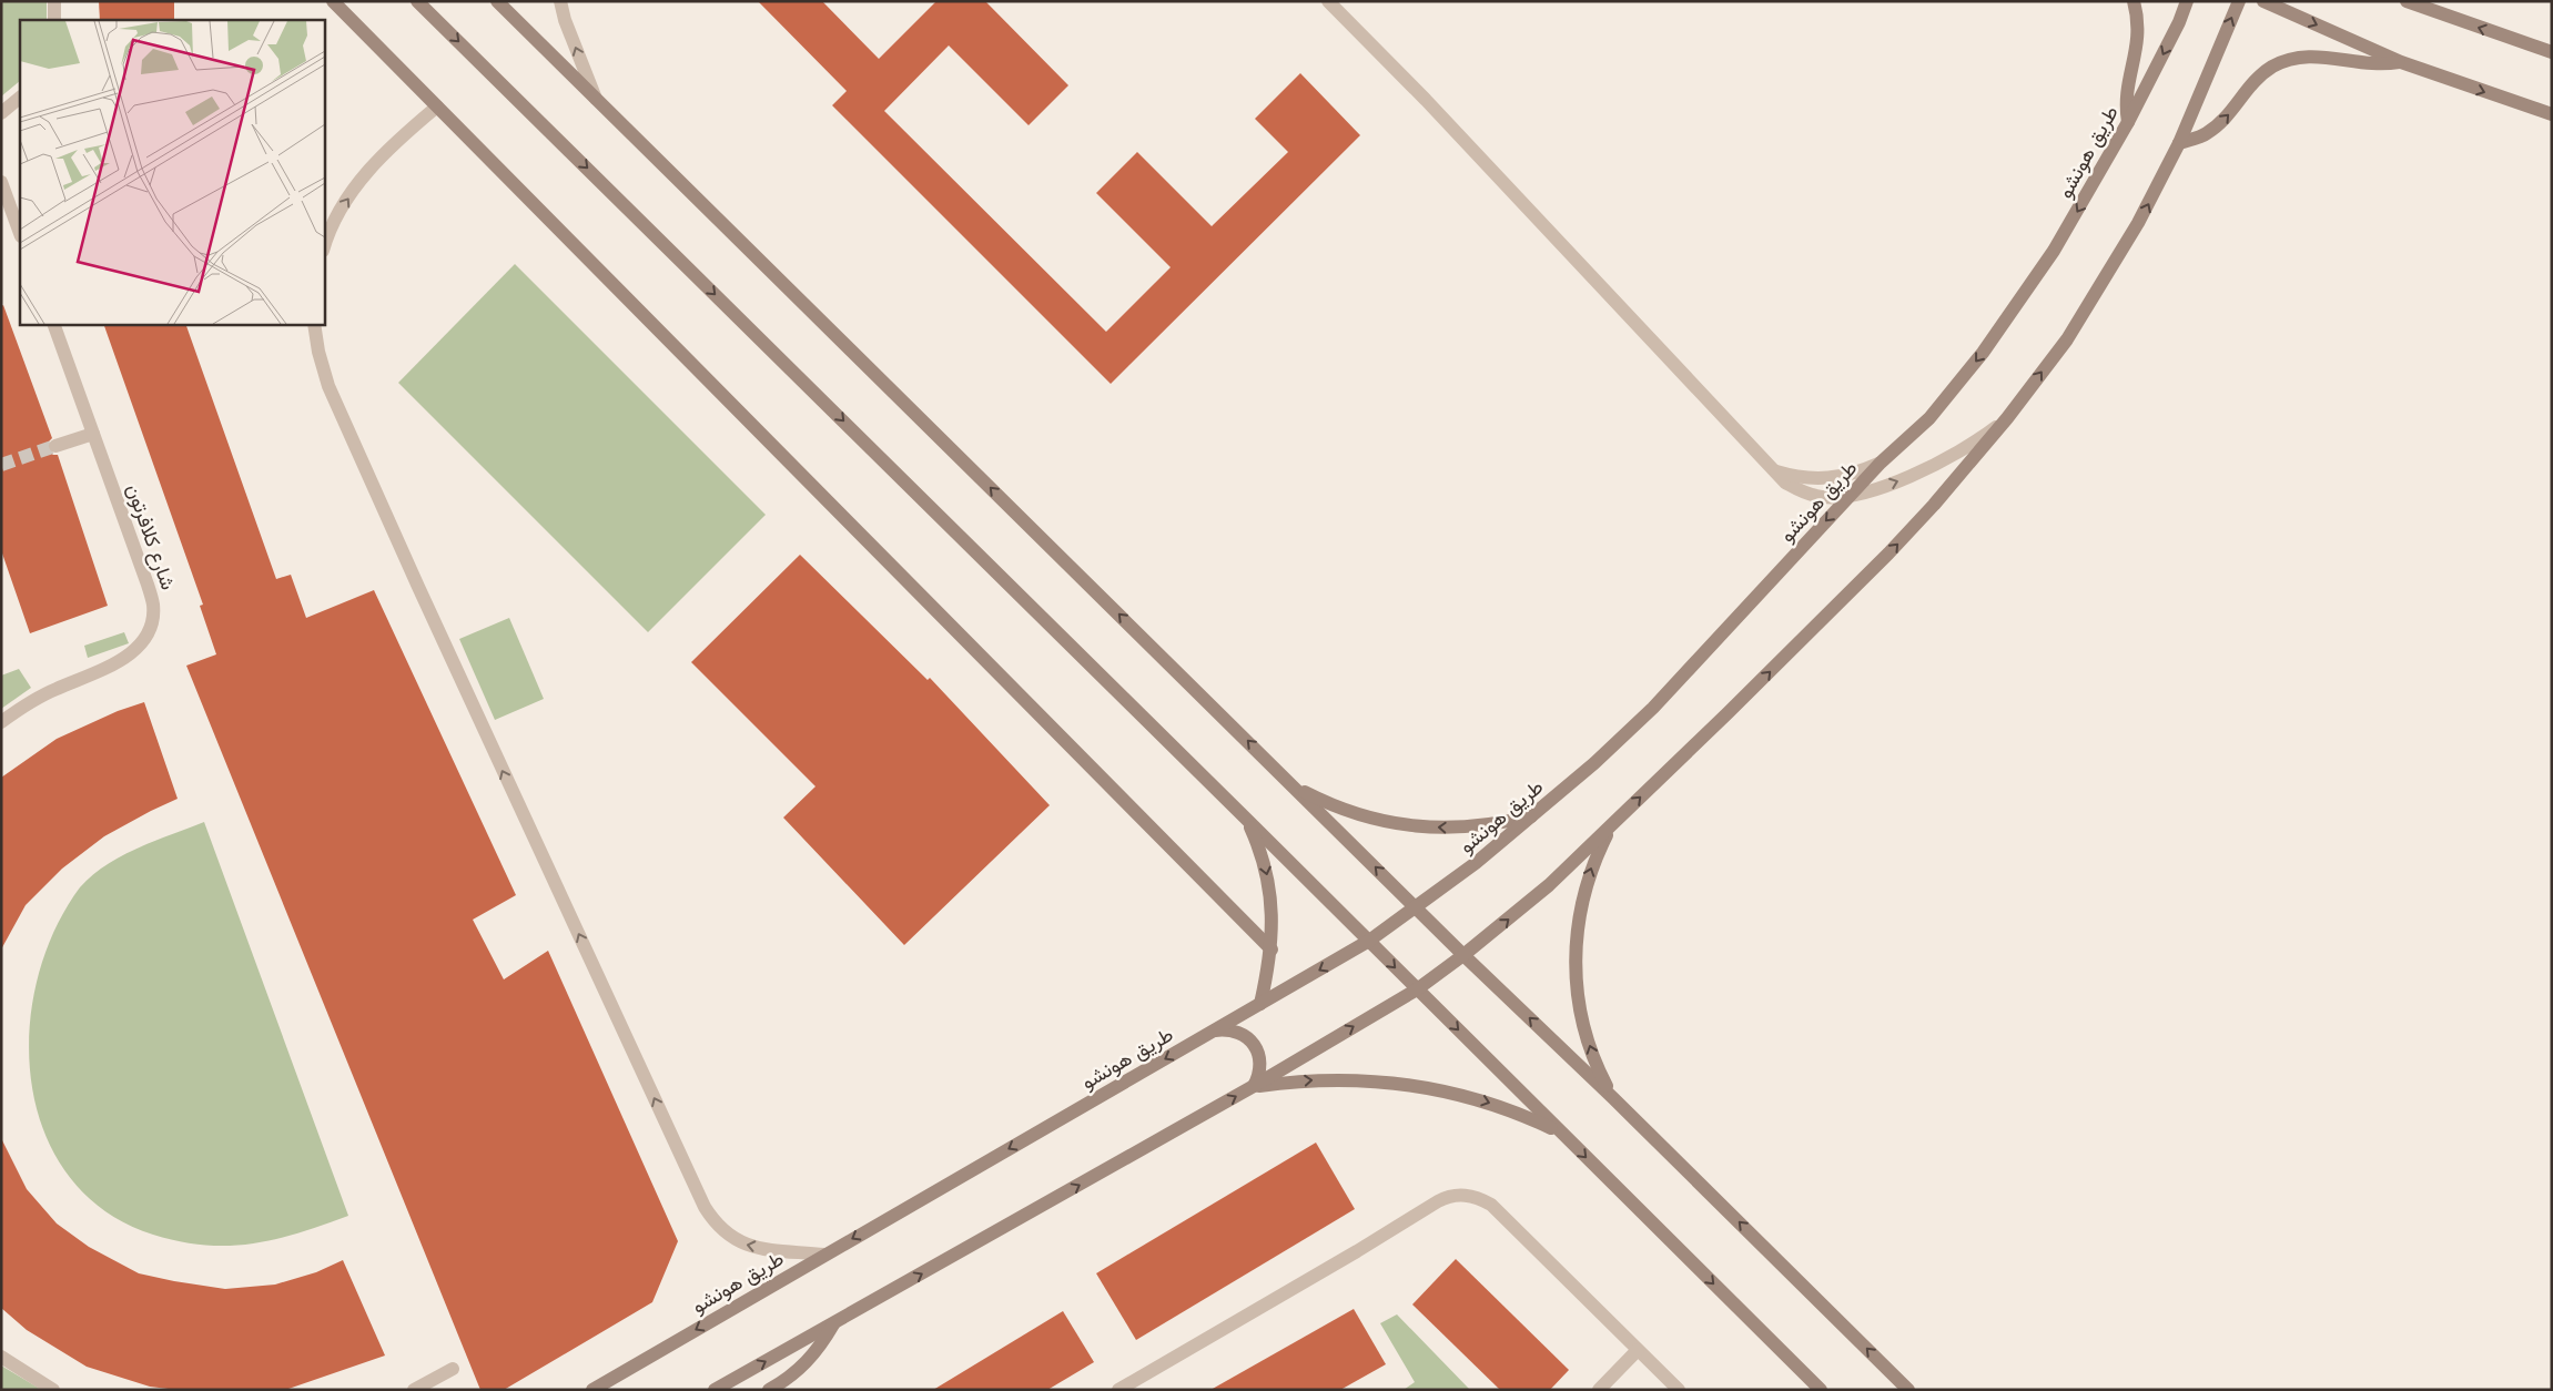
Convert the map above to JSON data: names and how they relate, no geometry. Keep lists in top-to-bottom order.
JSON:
{
  "streets": {
    "street": ["طريق هونشو", "شارع كلافرتون"]
  }
}
